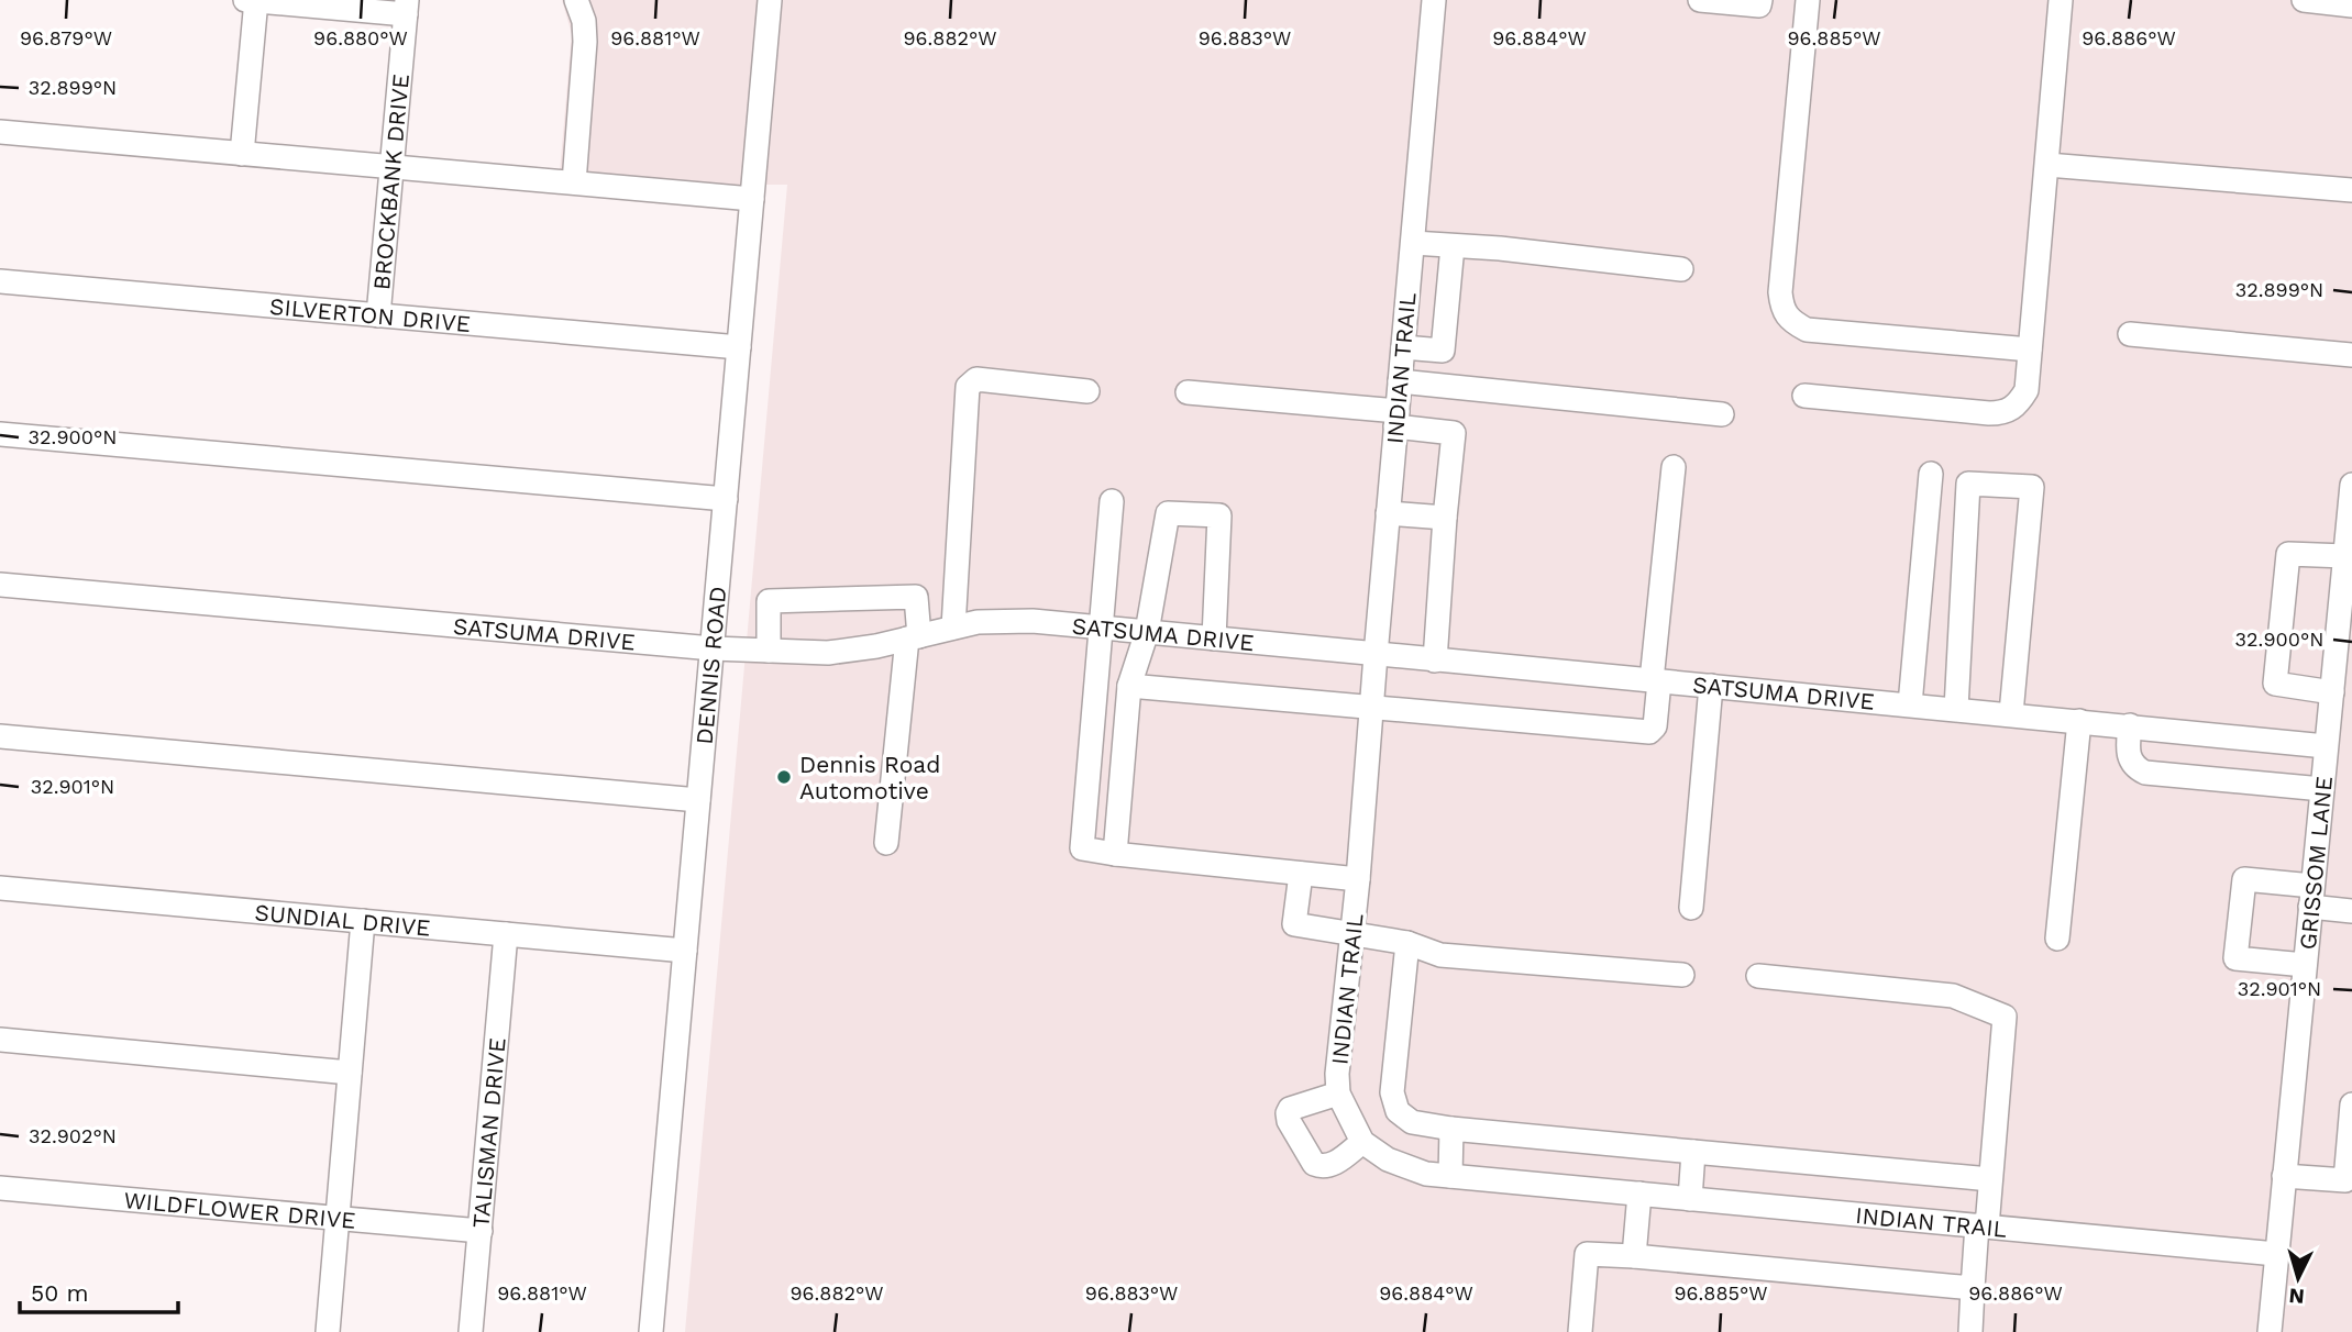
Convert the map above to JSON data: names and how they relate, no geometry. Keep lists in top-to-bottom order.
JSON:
{
  "streets": {
    "street": [
      "BROCKBANK DRIVE",
      "SILVERTON DRIVE",
      "INDIAN TRAIL",
      "SATSUMA DRIVE",
      "DENNIS ROAD",
      "GRISSOM LANE",
      "SUNDIAL DRIVE",
      "TALISMAN DRIVE",
      "WILDFLOWER DRIVE"
    ]
  },
  "crossings": [
    ["BROCKBANK DRIVE", "SILVERTON DRIVE"],
    ["SILVERTON DRIVE", "DENNIS ROAD"],
    ["INDIAN TRAIL", "SATSUMA DRIVE"],
    ["INDIAN TRAIL", "GRISSOM LANE"],
    ["SATSUMA DRIVE", "DENNIS ROAD"],
    ["SATSUMA DRIVE", "GRISSOM LANE"],
    ["DENNIS ROAD", "SUNDIAL DRIVE"],
    ["SUNDIAL DRIVE", "TALISMAN DRIVE"],
    ["TALISMAN DRIVE", "WILDFLOWER DRIVE"]
  ],
  "places": ["Dennis Road Automotive"],
  "scale_bar": "50 m",
  "north": "bottom",
  "coordinates": [
    "96.879°W",
    "96.880°W",
    "96.881°W",
    "96.882°W",
    "96.883°W",
    "96.884°W",
    "96.885°W",
    "96.886°W",
    "32.899°N",
    "32.900°N",
    "32.901°N",
    "32.902°N"
  ]
}
